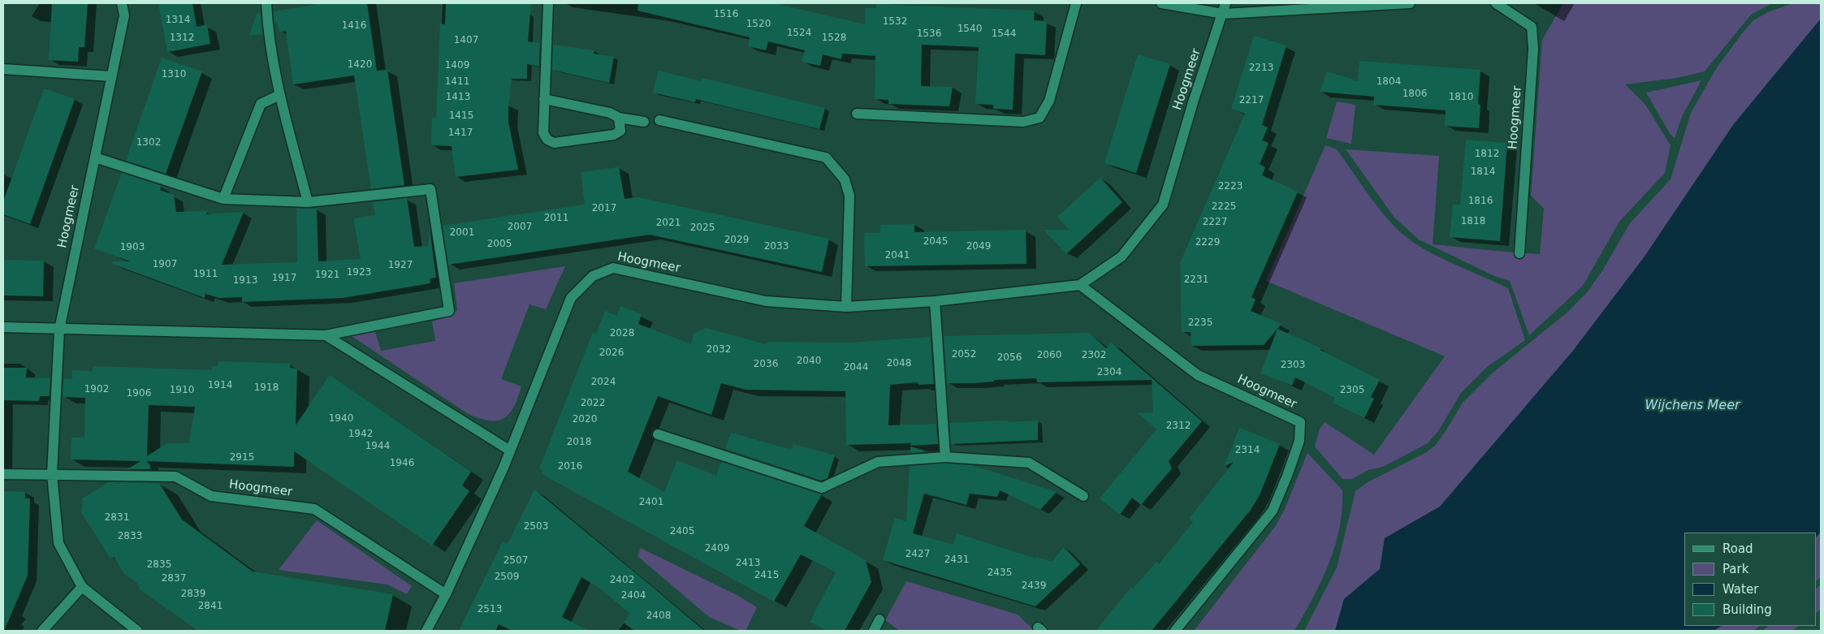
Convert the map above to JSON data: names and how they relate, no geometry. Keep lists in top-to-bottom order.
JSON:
{
  "streets": {
    "street": ["Hoogmeer"]
  },
  "water": ["Wijchens Meer"],
  "house_numbers": [
    "1516",
    "1314",
    "1532",
    "1520",
    "1416",
    "1540",
    "1524",
    "1536",
    "1544",
    "1312",
    "1528",
    "1407",
    "1420",
    "1409",
    "2213",
    "1310",
    "1411",
    "1804",
    "1806",
    "1413",
    "1810",
    "2217",
    "1415",
    "1417",
    "1302",
    "1812",
    "1814",
    "2223",
    "1816",
    "2225",
    "2017",
    "2011",
    "1818",
    "2227",
    "2021",
    "2007",
    "2025",
    "2001",
    "2029",
    "2045",
    "2229",
    "2005",
    "2033",
    "2049",
    "1903",
    "2041",
    "1907",
    "1927",
    "1923",
    "1911",
    "1921",
    "1917",
    "2231",
    "1913",
    "2235",
    "2028",
    "2032",
    "2026",
    "2052",
    "2060",
    "2302",
    "2056",
    "2040",
    "2048",
    "2036",
    "2303",
    "2044",
    "2304",
    "2024",
    "1914",
    "1918",
    "1902",
    "1910",
    "2305",
    "1906",
    "2022",
    "1940",
    "2020",
    "2312",
    "1942",
    "2018",
    "1944",
    "2314",
    "2915",
    "1946",
    "2016",
    "2401",
    "2831",
    "2503",
    "2405",
    "2833",
    "2409",
    "2427",
    "2431",
    "2507",
    "2413",
    "2835",
    "2435",
    "2415",
    "2509",
    "2837",
    "2402",
    "2439",
    "2839",
    "2404",
    "2841",
    "2513",
    "2408"
  ],
  "legend": [
    "Road",
    "Park",
    "Water",
    "Building"
  ]
}
